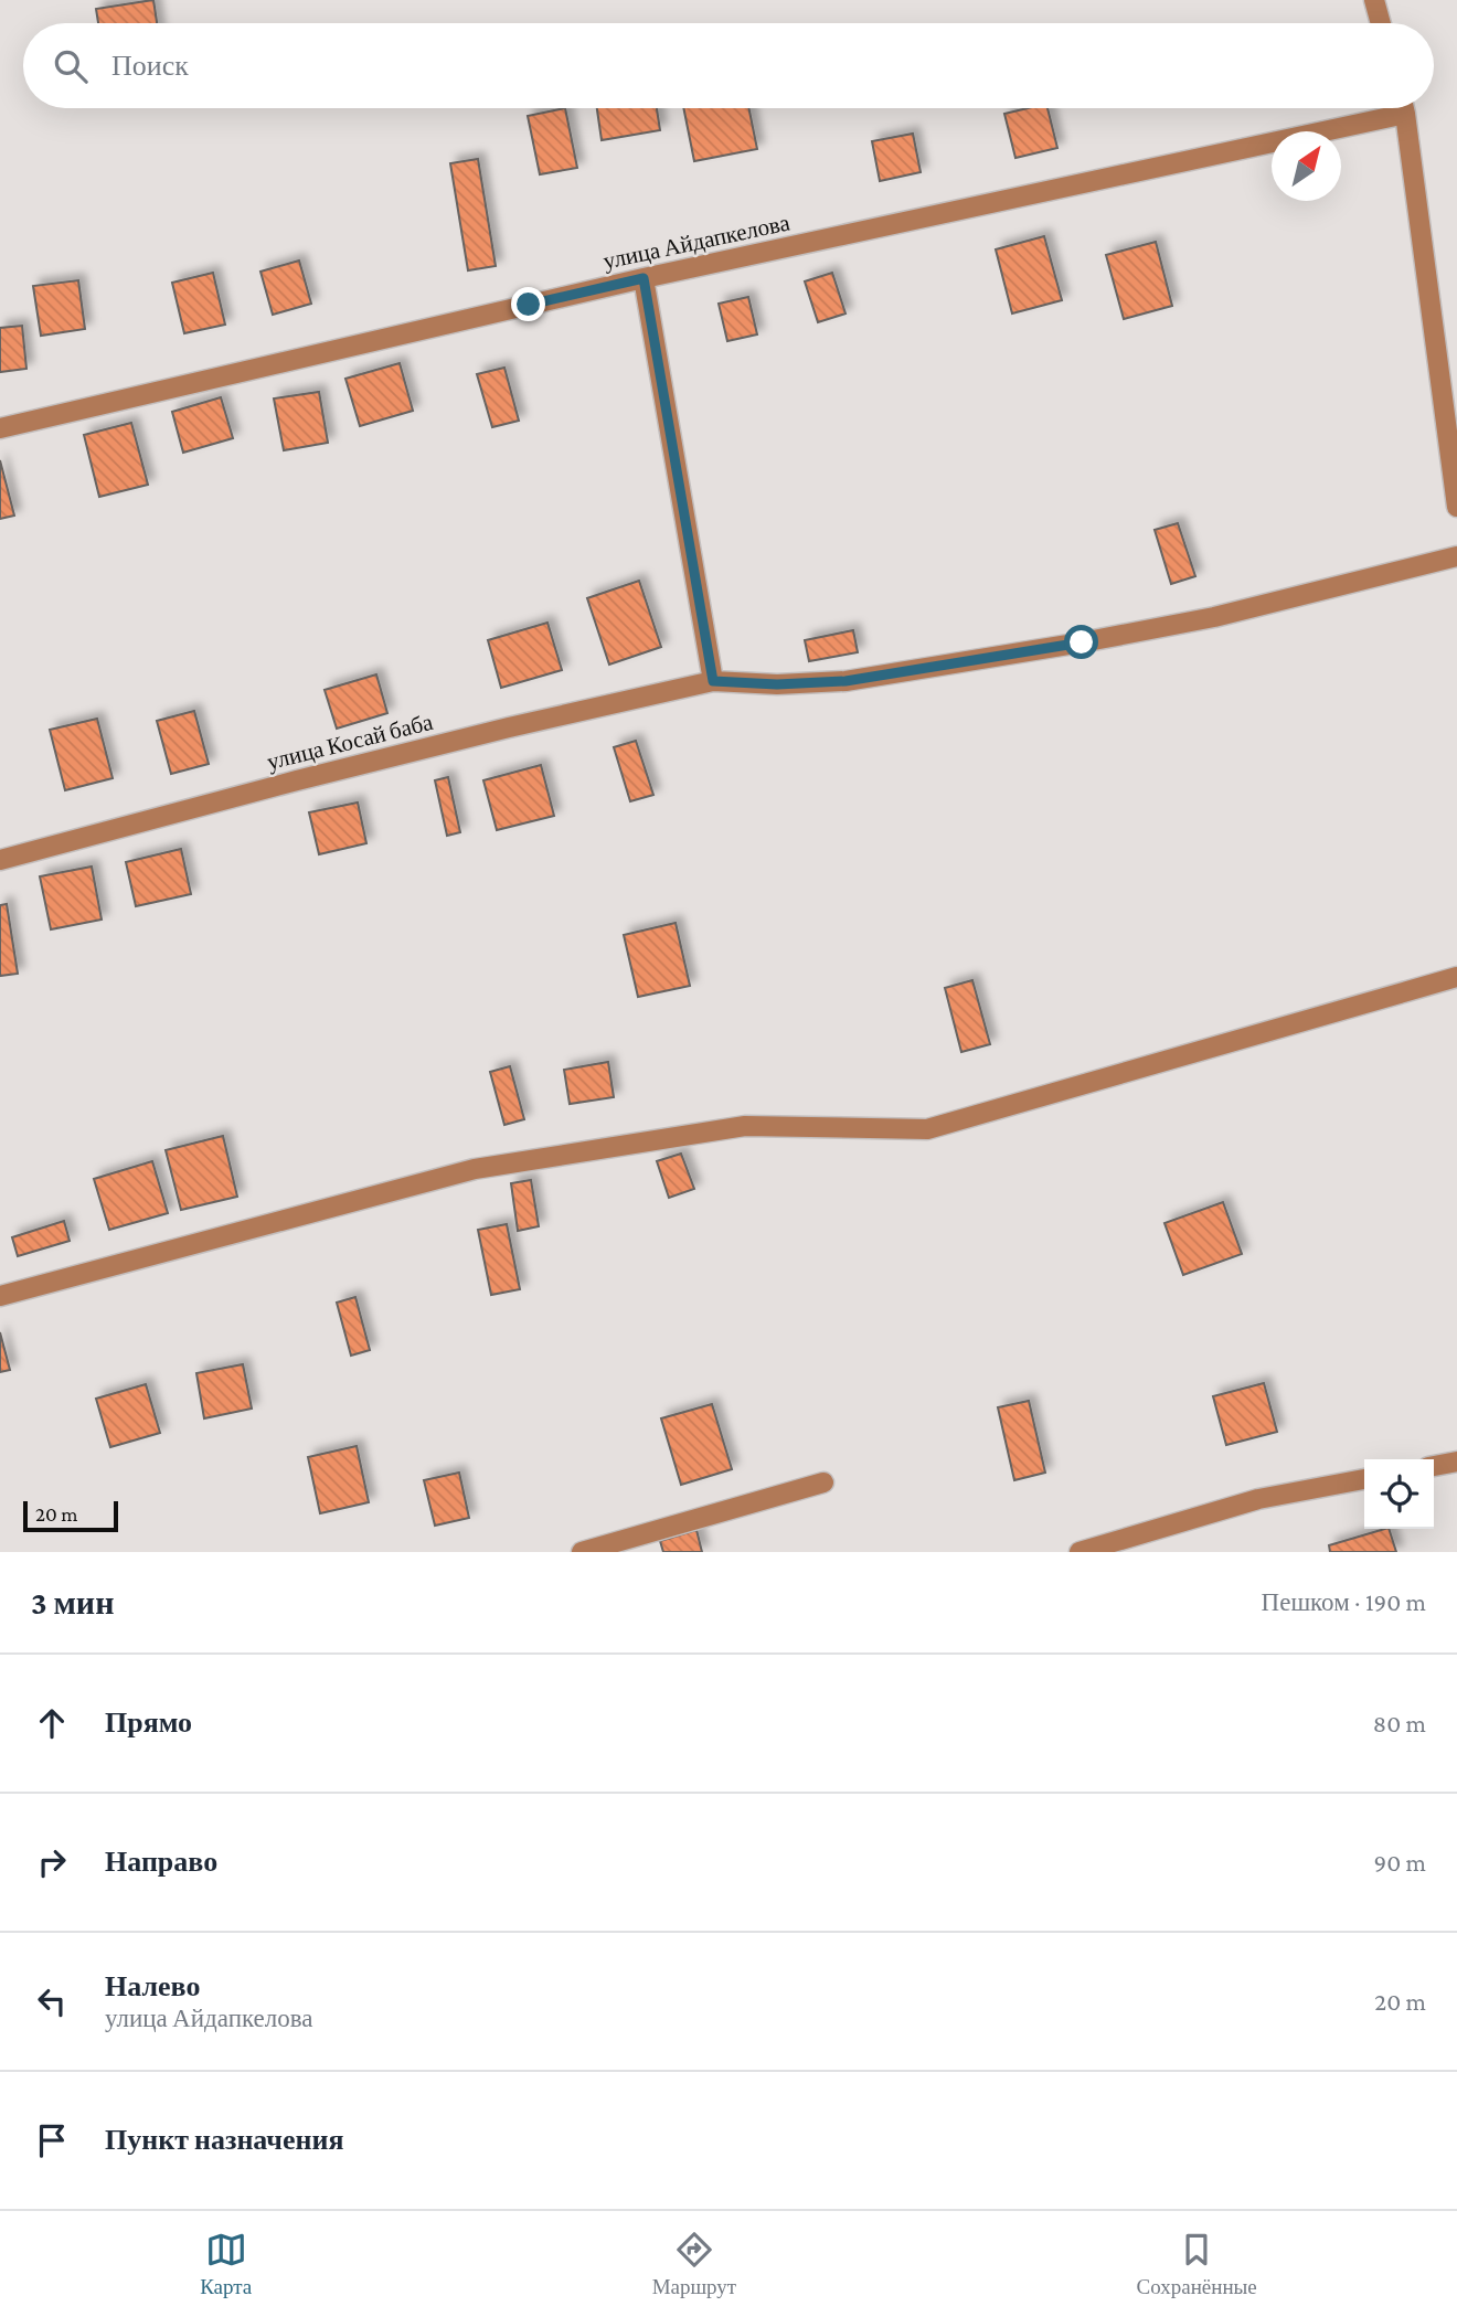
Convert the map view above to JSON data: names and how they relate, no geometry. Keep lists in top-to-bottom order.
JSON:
{
  "streets": {
    "street": ["улица Айдапкелова", "улица Косай баба"]
  },
  "scale_bar": "20 m",
  "north": "top right",
  "page": {
    "search": "Поиск",
    "scale": "20 m",
    "heading": ["3 мин", "Пешком · 190 m"],
    "list": [
      ["Прямо", "80 m"],
      ["Направо", "90 m"],
      ["Налево", "улица Айдапкелова", "20 m"],
      "Пункт назначения"
    ],
    "nav": ["Карта", "Маршрут", "Сохранённые"]
  }
}
